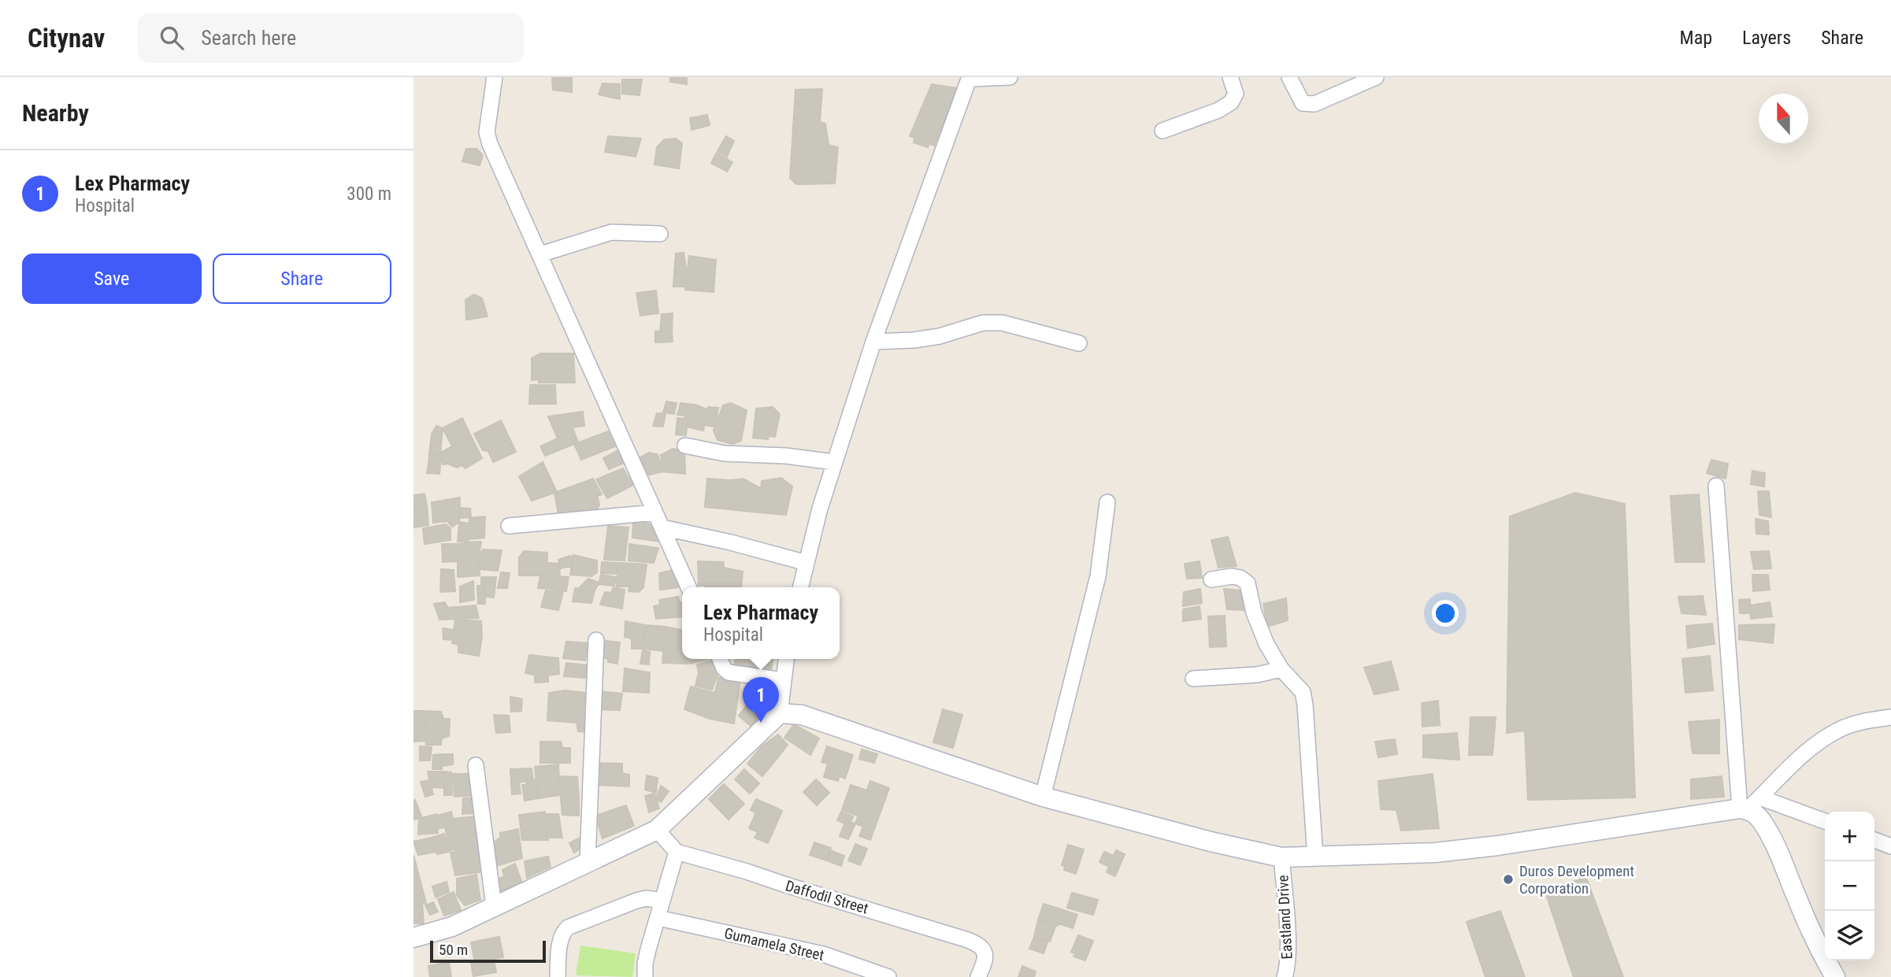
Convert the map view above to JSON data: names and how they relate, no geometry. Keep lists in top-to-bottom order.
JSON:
{
  "streets": {
    "street": ["Daffodil Street", "Eastland Drive", "Gumamela Street"]
  },
  "places": ["Duros Development Corporation"],
  "scale_bar": "50 m",
  "north": "top",
  "page": {
    "header": "Citynav",
    "search": "Search here",
    "nav": ["Map", "Layers", "Share"],
    "heading": "Nearby",
    "list": [
      {
        "mark": "1",
        "name": "Lex Pharmacy",
        "note": "Hospital",
        "value": "300 m"
      }
    ],
    "buttons": ["Save", "Share"],
    "popup": ["Lex Pharmacy", "Hospital"],
    "pins": "1",
    "map_buttons": ["+", "−"],
    "scale": "50 m"
  }
}
